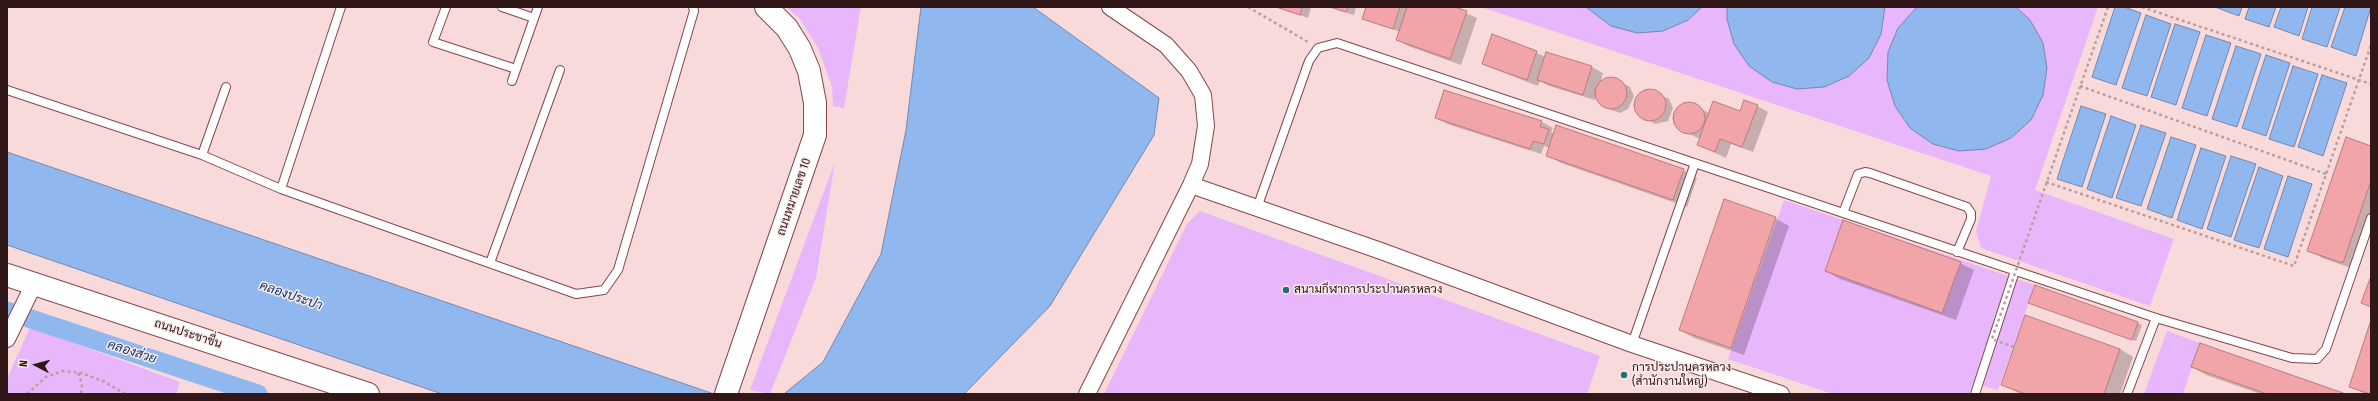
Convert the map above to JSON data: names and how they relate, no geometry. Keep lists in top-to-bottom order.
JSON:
{
  "streets": {
    "street": ["ถนนหมายเลข 10", "ถนนประชาชื่น"]
  },
  "water": ["คลองประปา", "คลองส่วย"],
  "places": ["สนามกีฬาการประปานครหลวง", "การประปานครหลวง (สำนักงานใหญ่)"],
  "north": "left"
}
